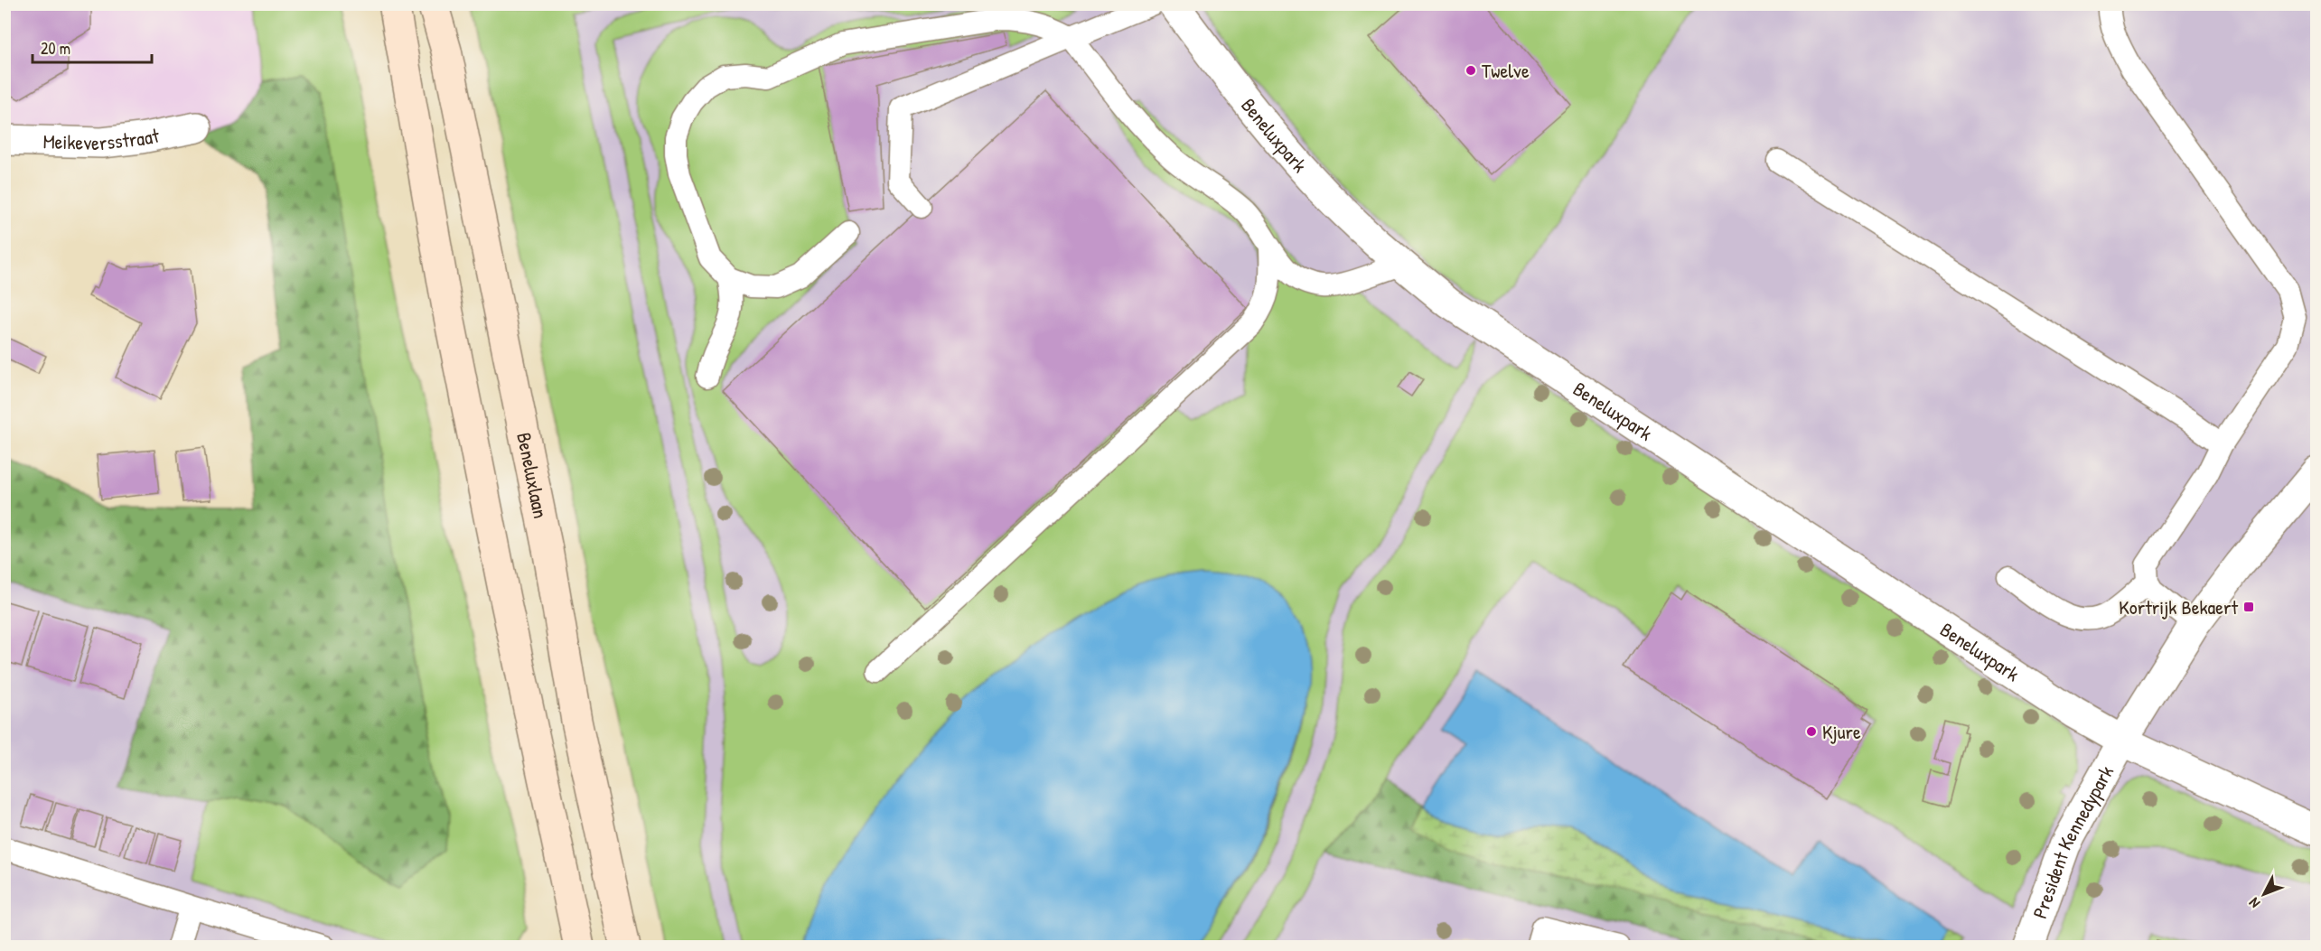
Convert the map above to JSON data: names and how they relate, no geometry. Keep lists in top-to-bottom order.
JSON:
{
  "streets": {
    "main road": ["Beneluxlaan"],
    "street": ["Beneluxpark", "Meikeversstraat", "President Kennedypark"]
  },
  "crossings": [
    ["Beneluxpark", "President Kennedypark"]
  ],
  "places": {
    "other": ["Twelve", "Kjure"],
    "transit": ["Kortrijk Bekaert"]
  },
  "scale_bar": "20 m",
  "north": "bottom left"
}
